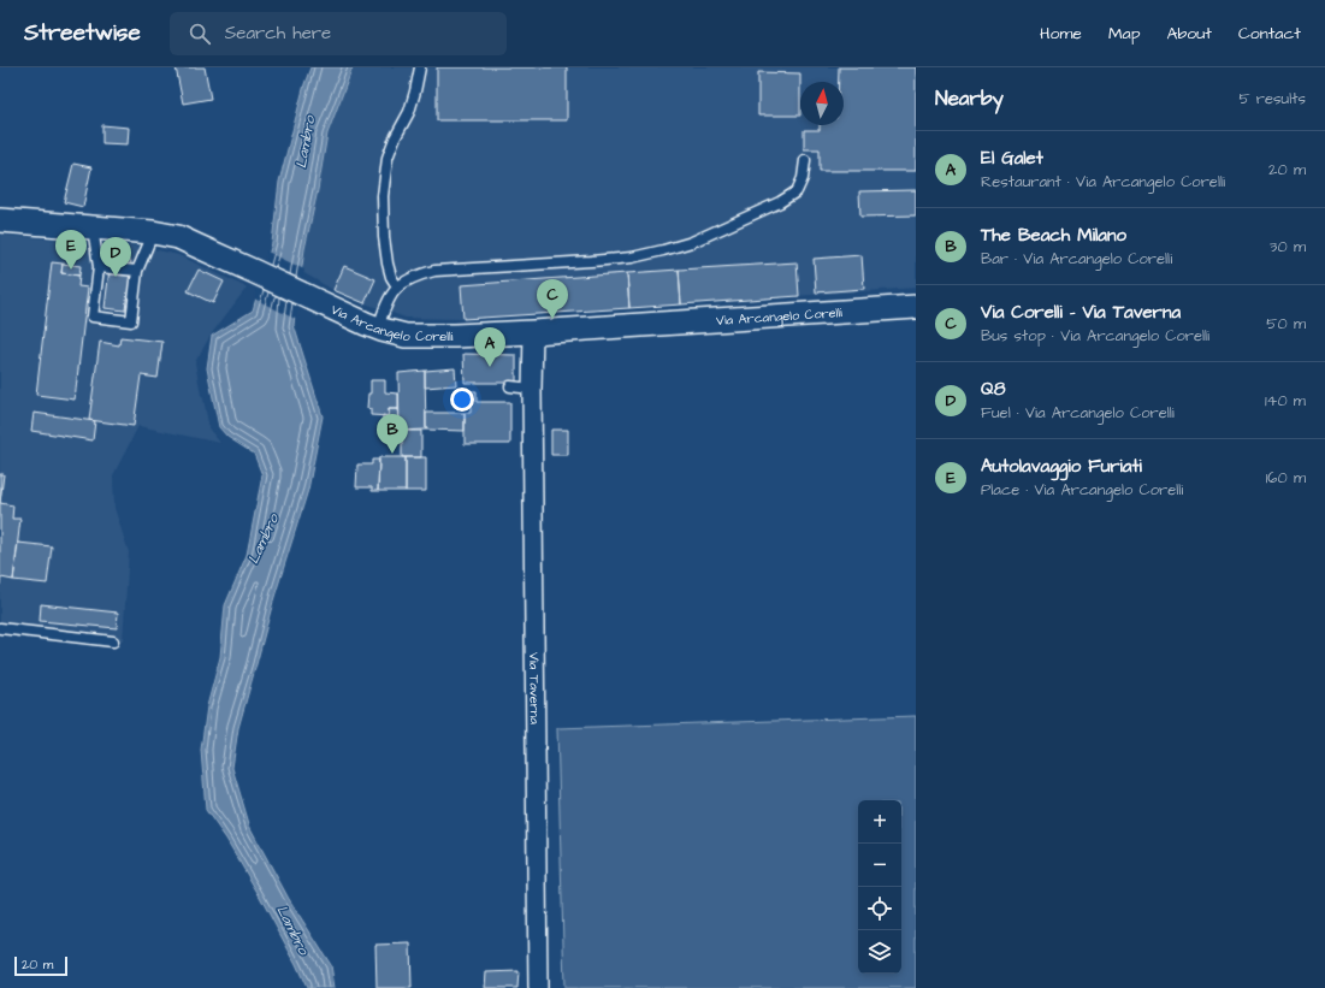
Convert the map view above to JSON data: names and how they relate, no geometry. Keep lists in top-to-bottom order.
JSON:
{
  "streets": {
    "street": ["Via Arcangelo Corelli", "Via Taverna"]
  },
  "crossings": [
    ["Via Arcangelo Corelli", "Via Taverna"]
  ],
  "water": ["Lambro"],
  "scale_bar": "20 m",
  "north": "top",
  "page": {
    "header": "Streetwise",
    "search": "Search here",
    "nav": [
      "Home",
      "Map",
      "About",
      "Contact"
    ],
    "heading": ["Nearby", "5 results"],
    "list": [
      {
        "mark": "A",
        "name": "El Galet",
        "note": "Restaurant · Via Arcangelo Corelli",
        "value": "20 m"
      },
      {
        "mark": "B",
        "name": "The Beach Milano",
        "note": "Bar · Via Arcangelo Corelli",
        "value": "30 m"
      },
      {
        "mark": "C",
        "name": "Via Corelli - Via Taverna",
        "note": "Bus stop · Via Arcangelo Corelli",
        "value": "50 m"
      },
      {
        "mark": "D",
        "name": "Q8",
        "note": "Fuel · Via Arcangelo Corelli",
        "value": "140 m"
      },
      {
        "mark": "E",
        "name": "Autolavaggio Furiati",
        "note": "Place · Via Arcangelo Corelli",
        "value": "160 m"
      }
    ],
    "pins": [
      "E",
      "D",
      "C",
      "A",
      "B"
    ],
    "map_buttons": ["+", "−"],
    "scale": "20 m"
  }
}
